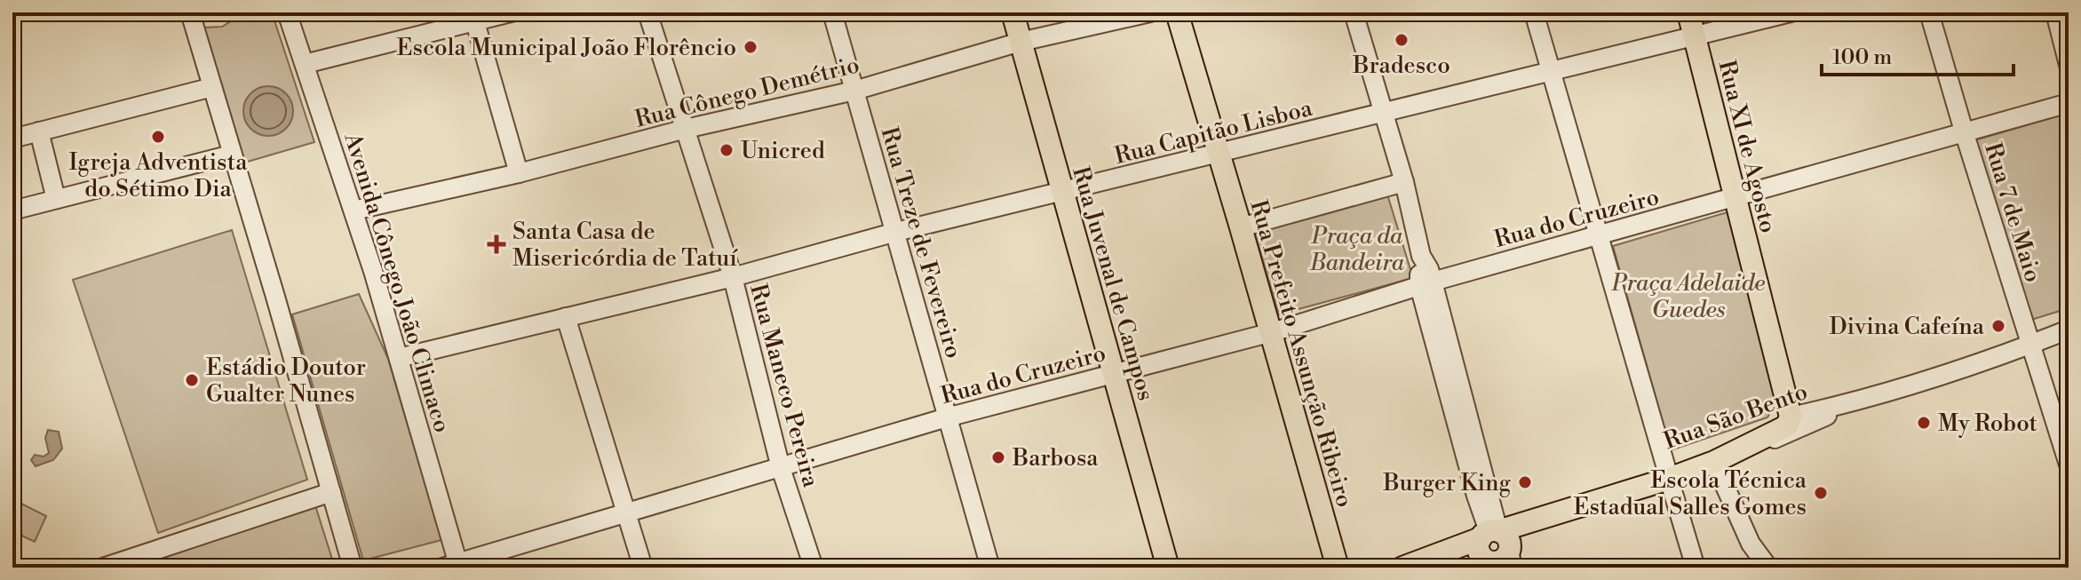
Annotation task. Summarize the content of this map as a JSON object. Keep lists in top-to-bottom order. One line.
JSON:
{"streets":{"main road":["Rua XI de Agosto","Rua Juvenal de Campos","Rua Prefeito Assunção Ribeiro","Rua São Bento"],"street":["Rua Cônego Demétrio","Rua Capitão Lisboa","Rua 7 de Maio","Rua do Cruzeiro","Rua Treze de Fevereiro","Avenida Cônego João Climaco","Rua Maneco Pereira"]},"crossings":[["Rua Cônego Demétrio","Rua Treze de Fevereiro"],["Rua Cônego Demétrio","Avenida Cônego João Climaco"],["Rua Cônego Demétrio","Rua Juvenal de Campos"],["Rua Cônego Demétrio","Rua Maneco Pereira"],["Rua Capitão Lisboa","Rua XI de Agosto"],["Rua Capitão Lisboa","Rua Treze de Fevereiro"],["Rua Capitão Lisboa","Avenida Cônego João Climaco"],["Rua Capitão Lisboa","Rua Juvenal de Campos"],["Rua Capitão Lisboa","Rua Prefeito Assunção Ribeiro"],["Rua Capitão Lisboa","Rua Maneco Pereira"],["Rua XI de Agosto","Rua do Cruzeiro"],["Rua XI de Agosto","Rua São Bento"],["Rua 7 de Maio","Rua do Cruzeiro"],["Rua 7 de Maio","Rua São Bento"],["Rua do Cruzeiro","Rua Treze de Fevereiro"],["Rua do Cruzeiro","Avenida Cônego João Climaco"],["Rua do Cruzeiro","Rua Juvenal de Campos"],["Rua do Cruzeiro","Rua Prefeito Assunção Ribeiro"],["Rua do Cruzeiro","Rua Maneco Pereira"]],"parks":["Praça da Bandeira","Praça Adelaide Guedes"],"places":{"other":["Bradesco","Escola Municipal João Florêncio","Igreja Adventista do Sétimo Dia","Unicred","Divina Cafeína","Estádio Doutor Gualter Nunes","My Robot","Barbosa","Burger King","Escola Técnica Estadual Salles Gomes"],"health":["Santa Casa de Misericórdia de Tatuí"]},"scale_bar":"100 m"}
